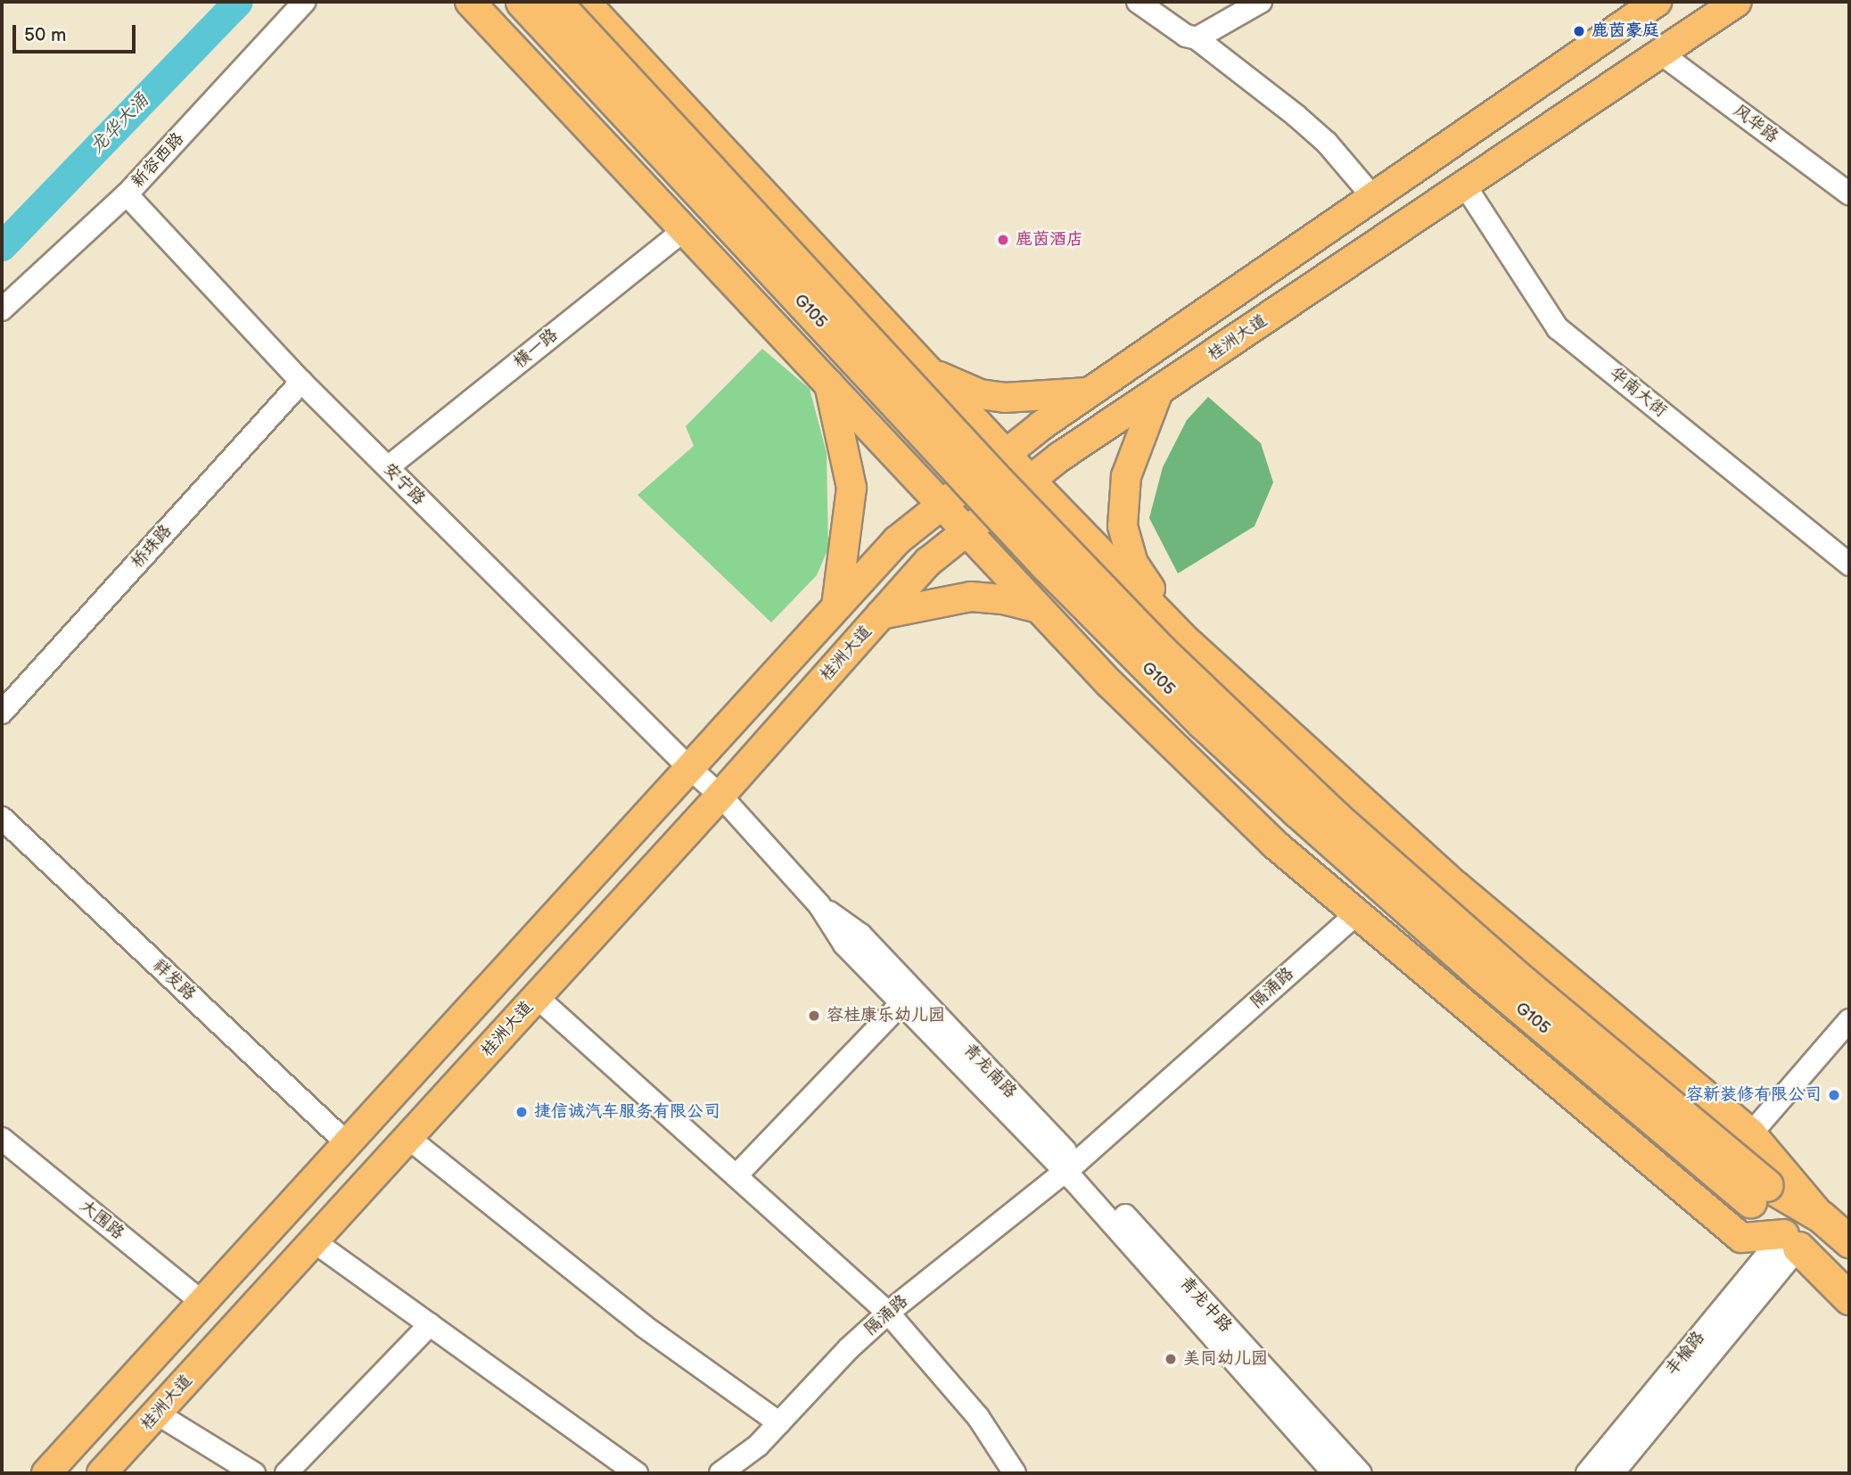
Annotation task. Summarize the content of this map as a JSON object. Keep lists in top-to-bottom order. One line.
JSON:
{"streets":{"highway":["G105"],"main road":["桂洲大道"],"street":["风华路","新容西路","横一路","华南大街","安宁路","桥珠路","祥发路","隔涌路","青龙南路","大围路","青龙中路","丰榆路"]},"crossings":[["风华路","桂洲大道"],["新容西路","安宁路"],["G105","丰榆路"],["桂洲大道","华南大街"],["桂洲大道","青龙南路"],["横一路","安宁路"],["安宁路","桥珠路"],["安宁路","青龙南路"],["隔涌路","青龙南路"],["隔涌路","青龙中路"],["青龙南路","青龙中路"]],"water":["龙华大涌"],"places":["鹿茵豪庭","鹿茵酒店","容桂康乐幼儿园","容新装修有限公司","捷信诚汽车服务有限公司","美同幼儿园"],"scale_bar":"50 m"}
